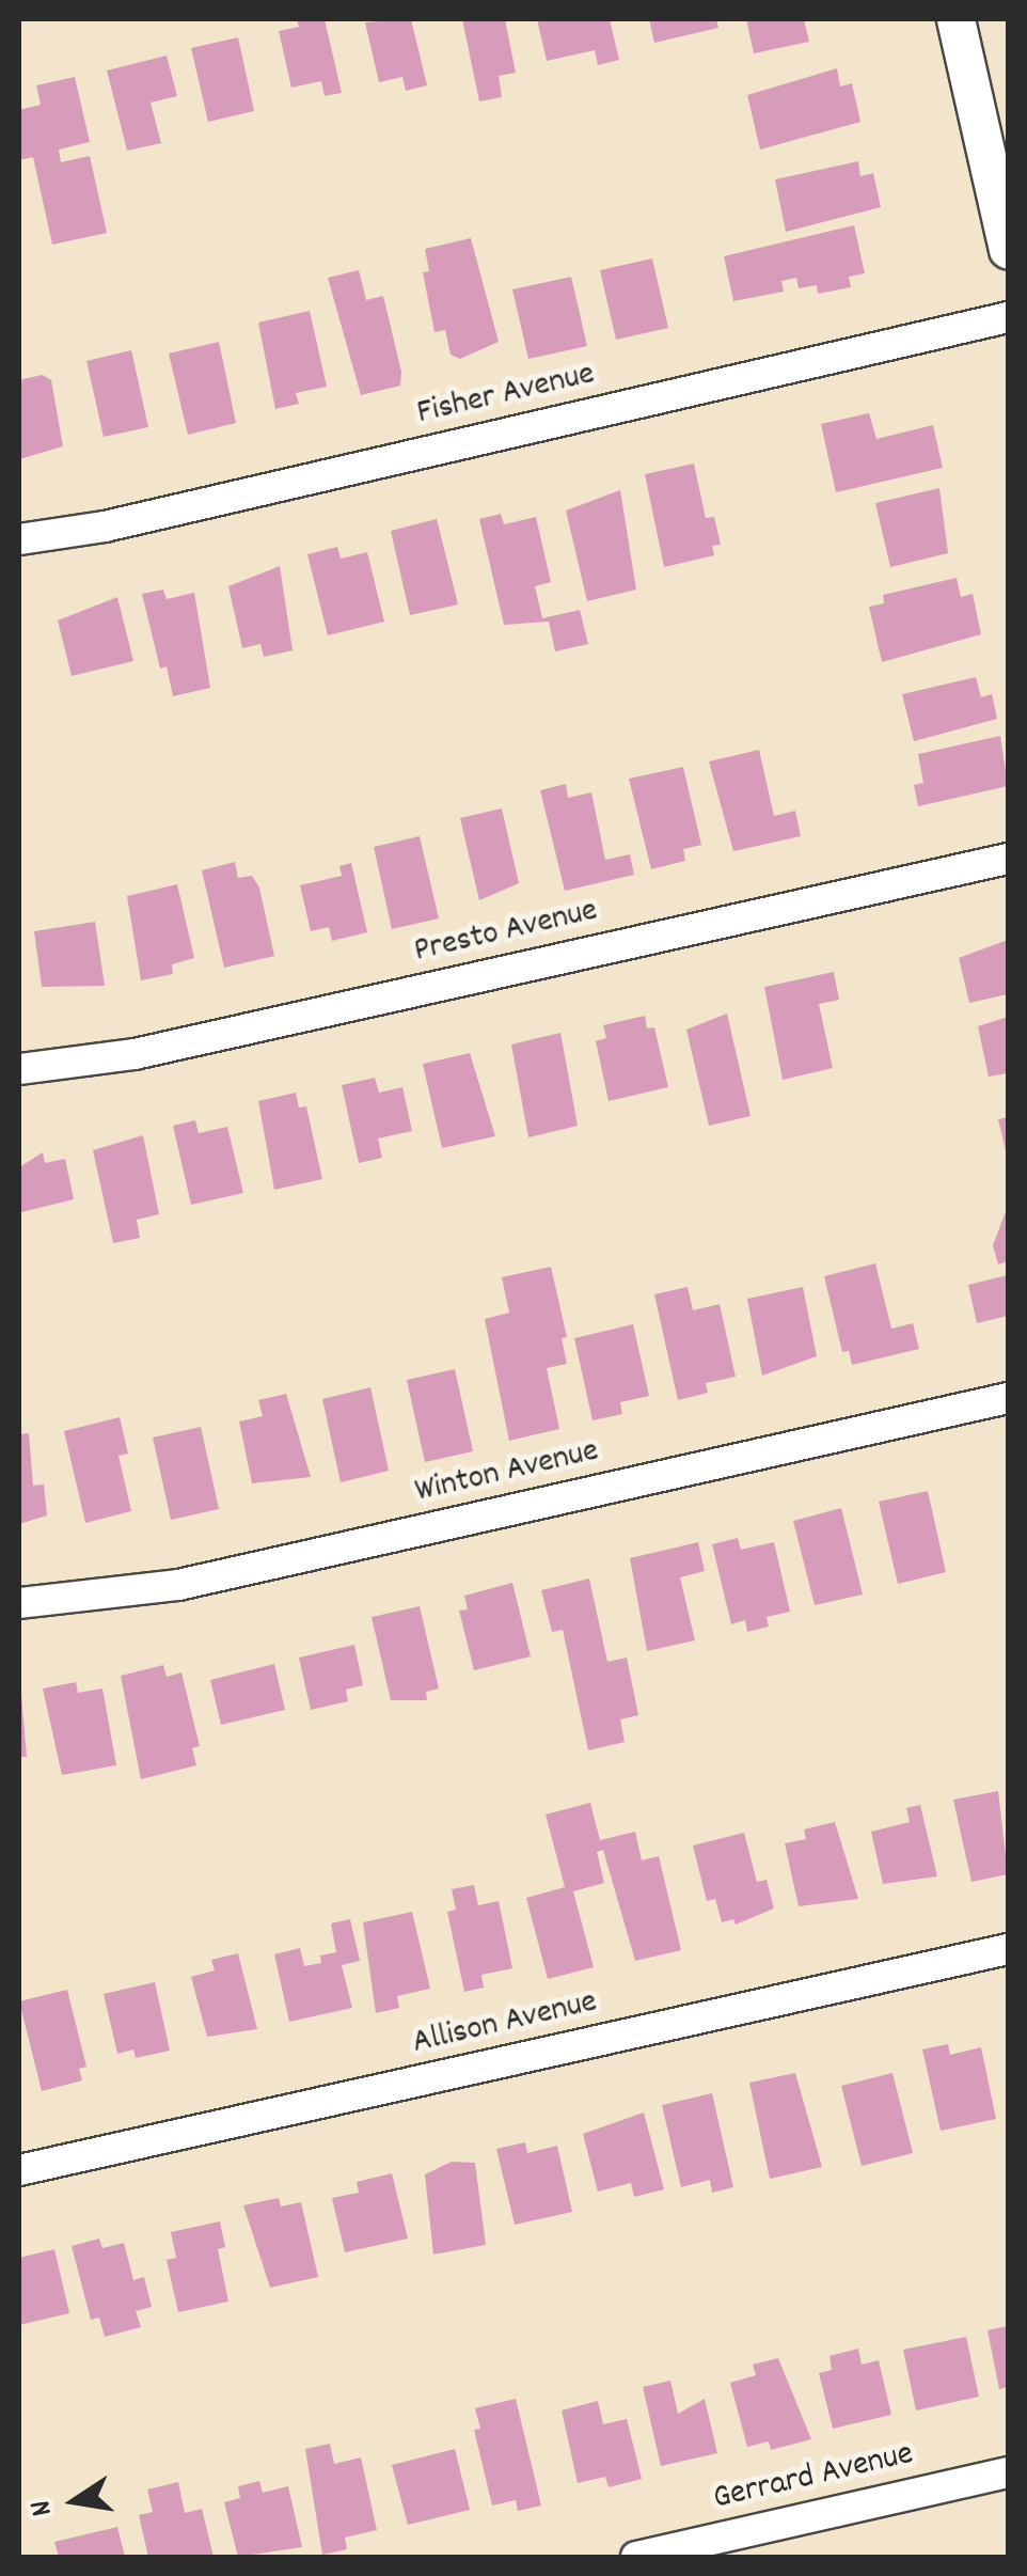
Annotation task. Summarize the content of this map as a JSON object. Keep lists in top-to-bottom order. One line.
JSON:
{"streets":{"street":["Fisher Avenue","Presto Avenue","Winton Avenue","Allison Avenue","Gerrard Avenue"]},"north":"left"}
